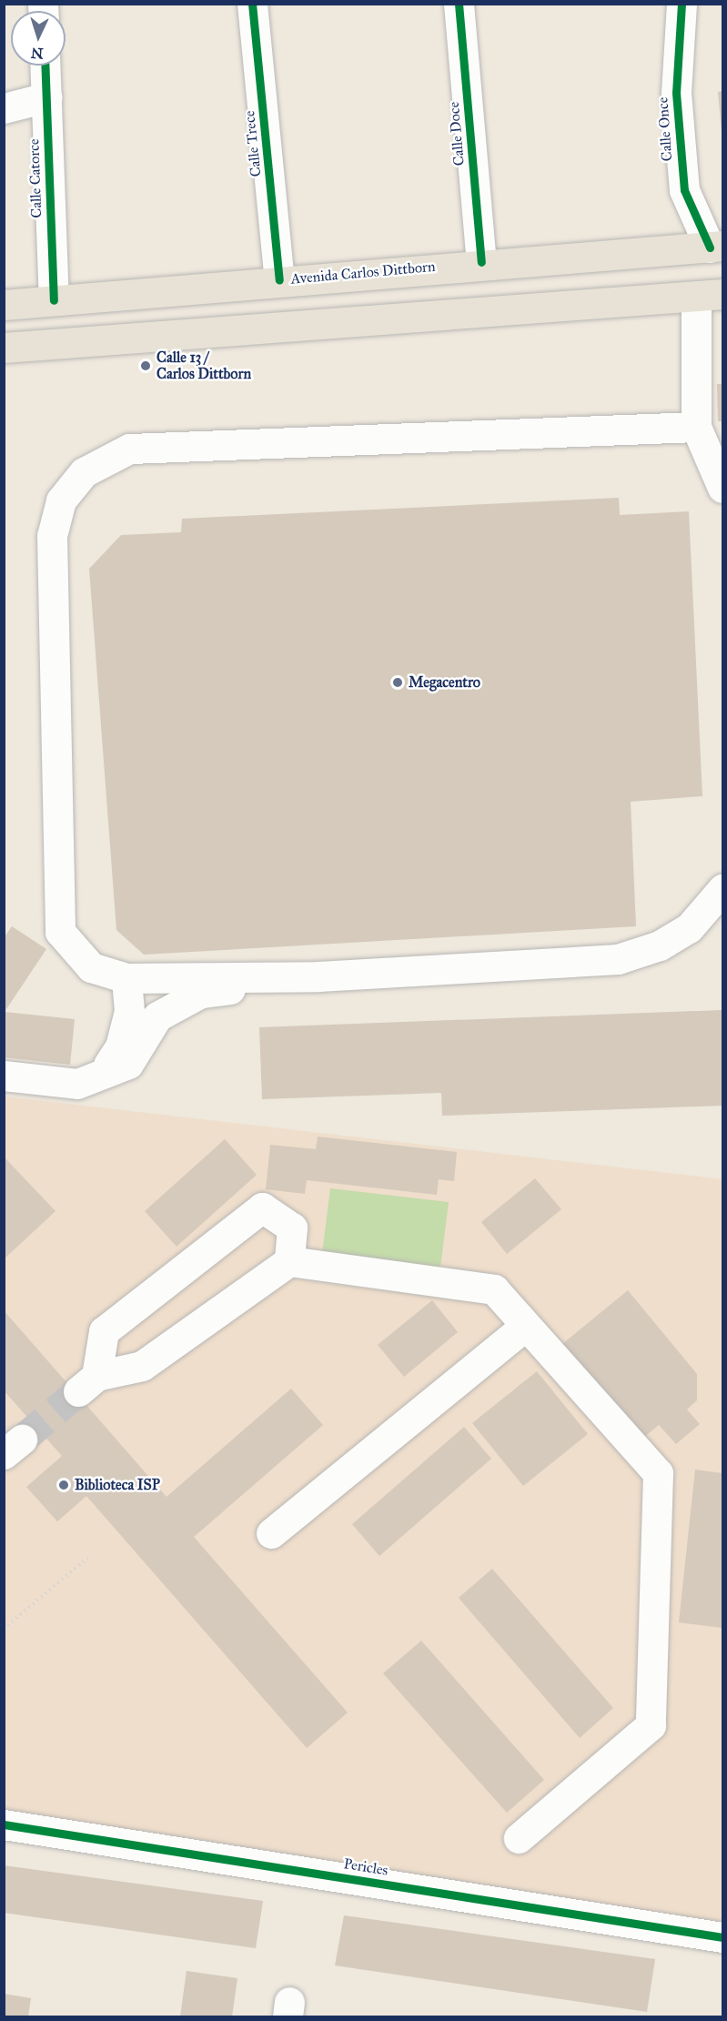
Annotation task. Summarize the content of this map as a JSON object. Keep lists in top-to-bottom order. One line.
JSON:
{"streets":{"main road":["Avenida Carlos Dittborn"],"street":["Calle Once","Calle Doce","Calle Trece","Calle Catorce","Pericles"]},"crossings":[["Calle Once","Avenida Carlos Dittborn"],["Calle Doce","Avenida Carlos Dittborn"],["Calle Trece","Avenida Carlos Dittborn"],["Calle Catorce","Avenida Carlos Dittborn"]],"places":["Calle 13 / Carlos Dittborn","Megacentro","Biblioteca ISP"],"north":"bottom"}
